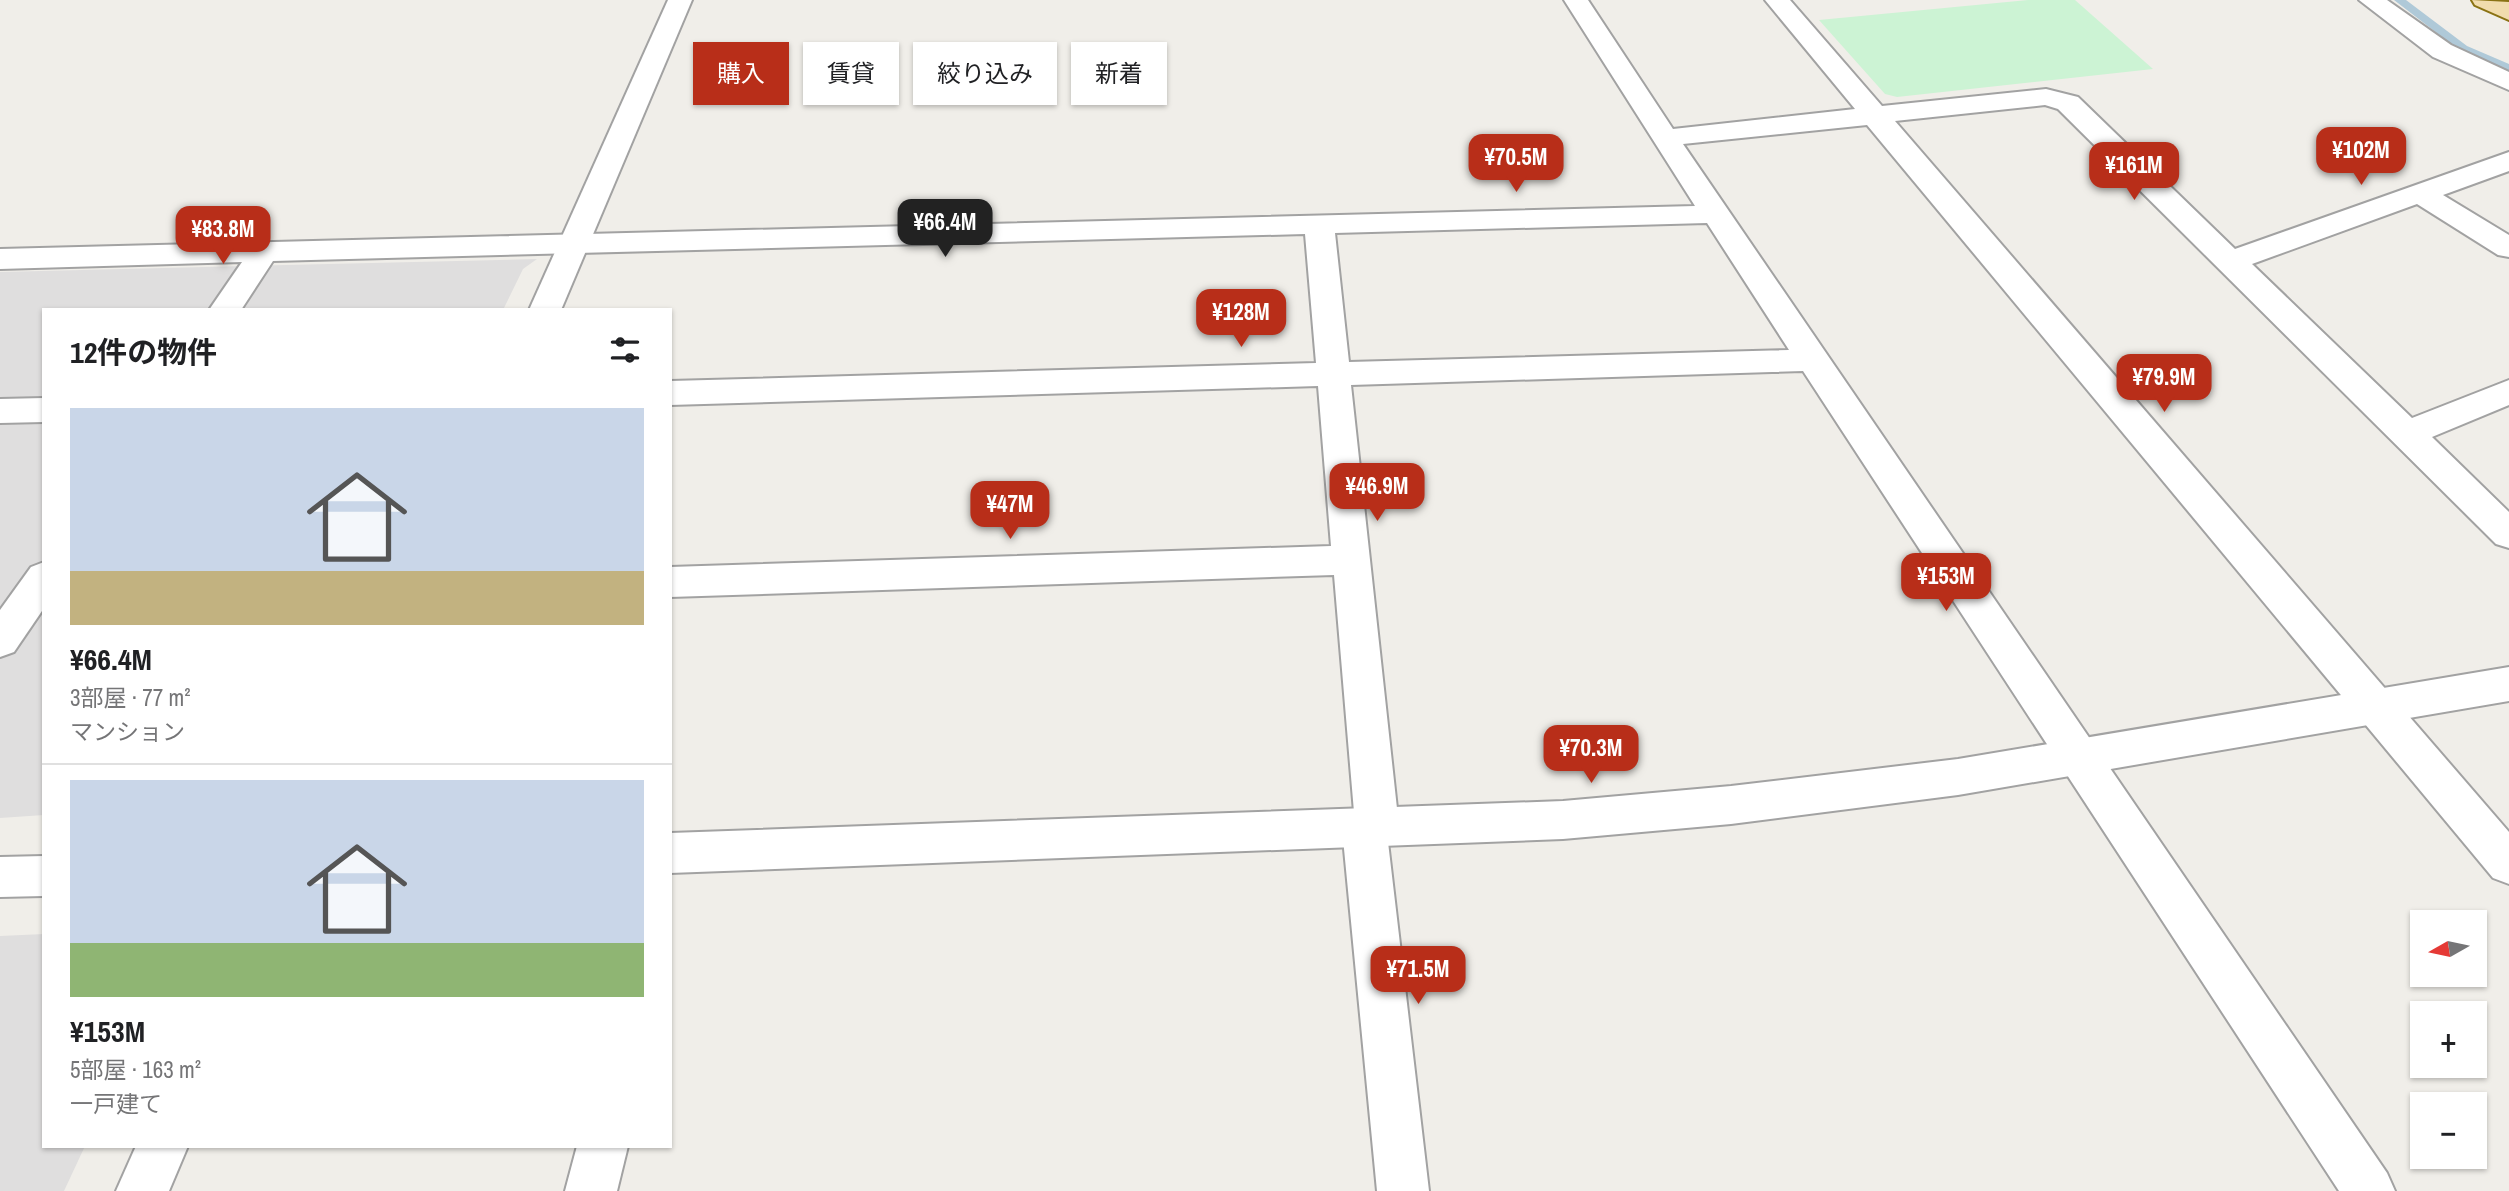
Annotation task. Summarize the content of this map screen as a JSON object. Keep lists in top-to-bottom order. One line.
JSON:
{"north":"left","page":{"chip":["購入","賃貸","絞り込み","新着"],"price":["¥102M","¥70.5M","¥161M","¥66.4M","¥83.8M","¥128M","¥79.9M","¥46.9M","¥47M","¥153M","¥70.3M","¥71.5M"],"heading":"12件の物件","list":[{"name":"¥66.4M","note":"3部屋 · 77 m² · マンション"},{"name":"¥153M","note":"5部屋 · 163 m² · 一戸建て"}],"map_buttons":["+","−"]}}
